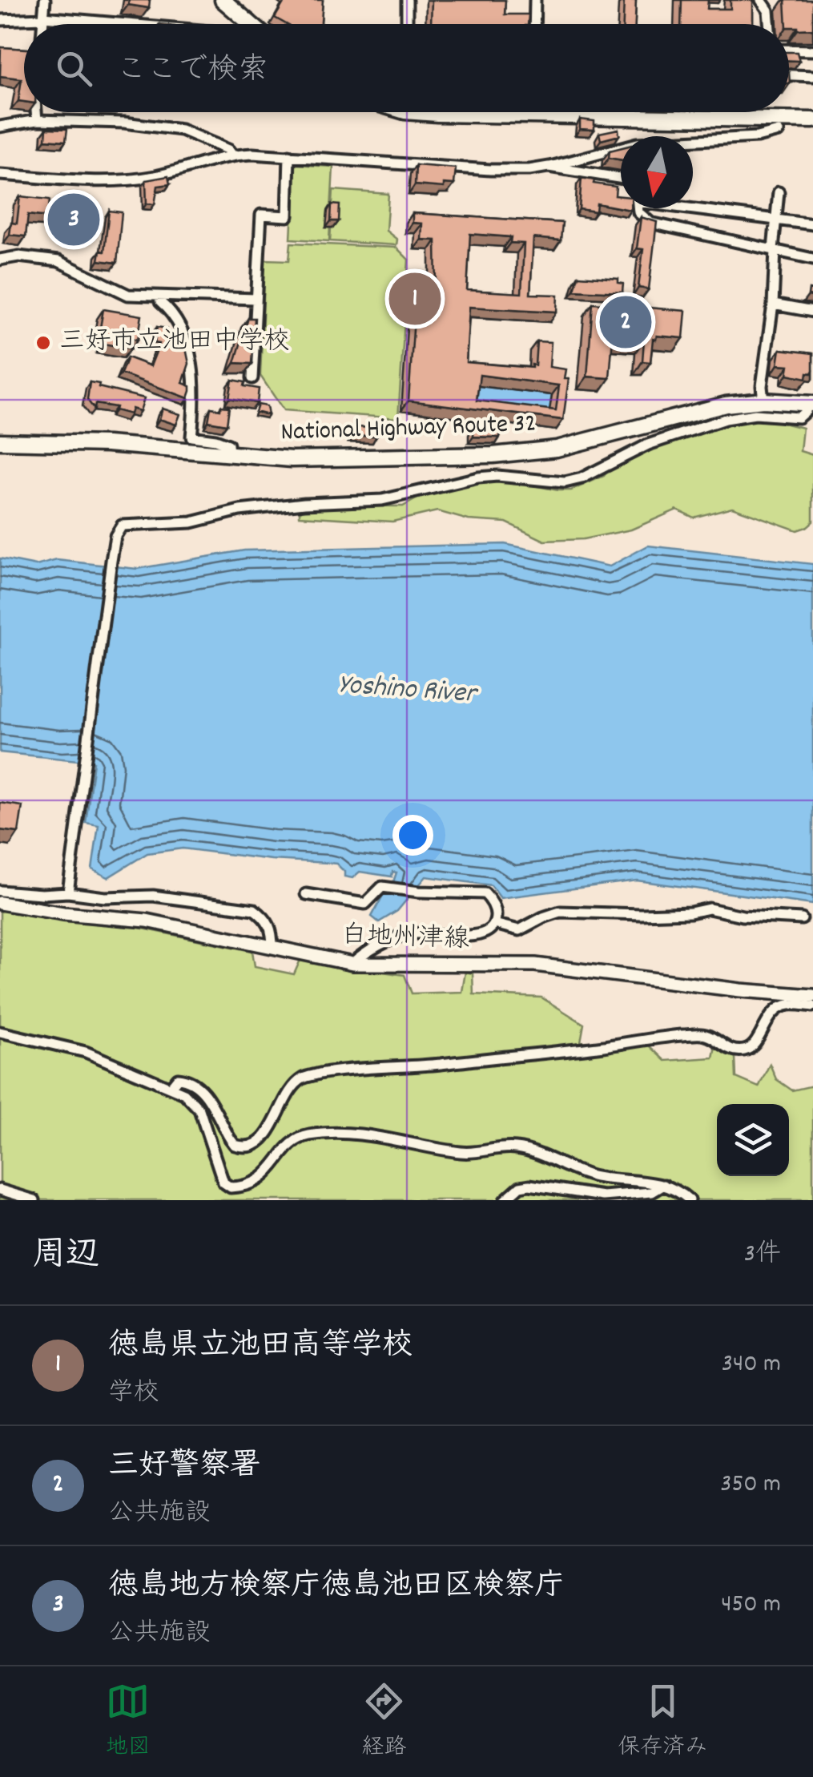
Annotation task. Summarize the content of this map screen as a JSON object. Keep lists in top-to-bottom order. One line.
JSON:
{"streets":{"main road":["National Highway Route 32","白地州津線"]},"water":["Yoshino River"],"places":["三好市立池田中学校"],"north":"bottom","page":{"search":"ここで検索","pins":["3","1","2"],"heading":["周辺","3件"],"list":[{"mark":"1","name":"徳島県立池田高等学校","note":"学校","value":"340 m"},{"mark":"2","name":"三好警察署","note":"公共施設","value":"350 m"},{"mark":"3","name":"徳島地方検察庁徳島池田区検察庁","note":"公共施設","value":"450 m"}],"nav":["地図","経路","保存済み"]}}
